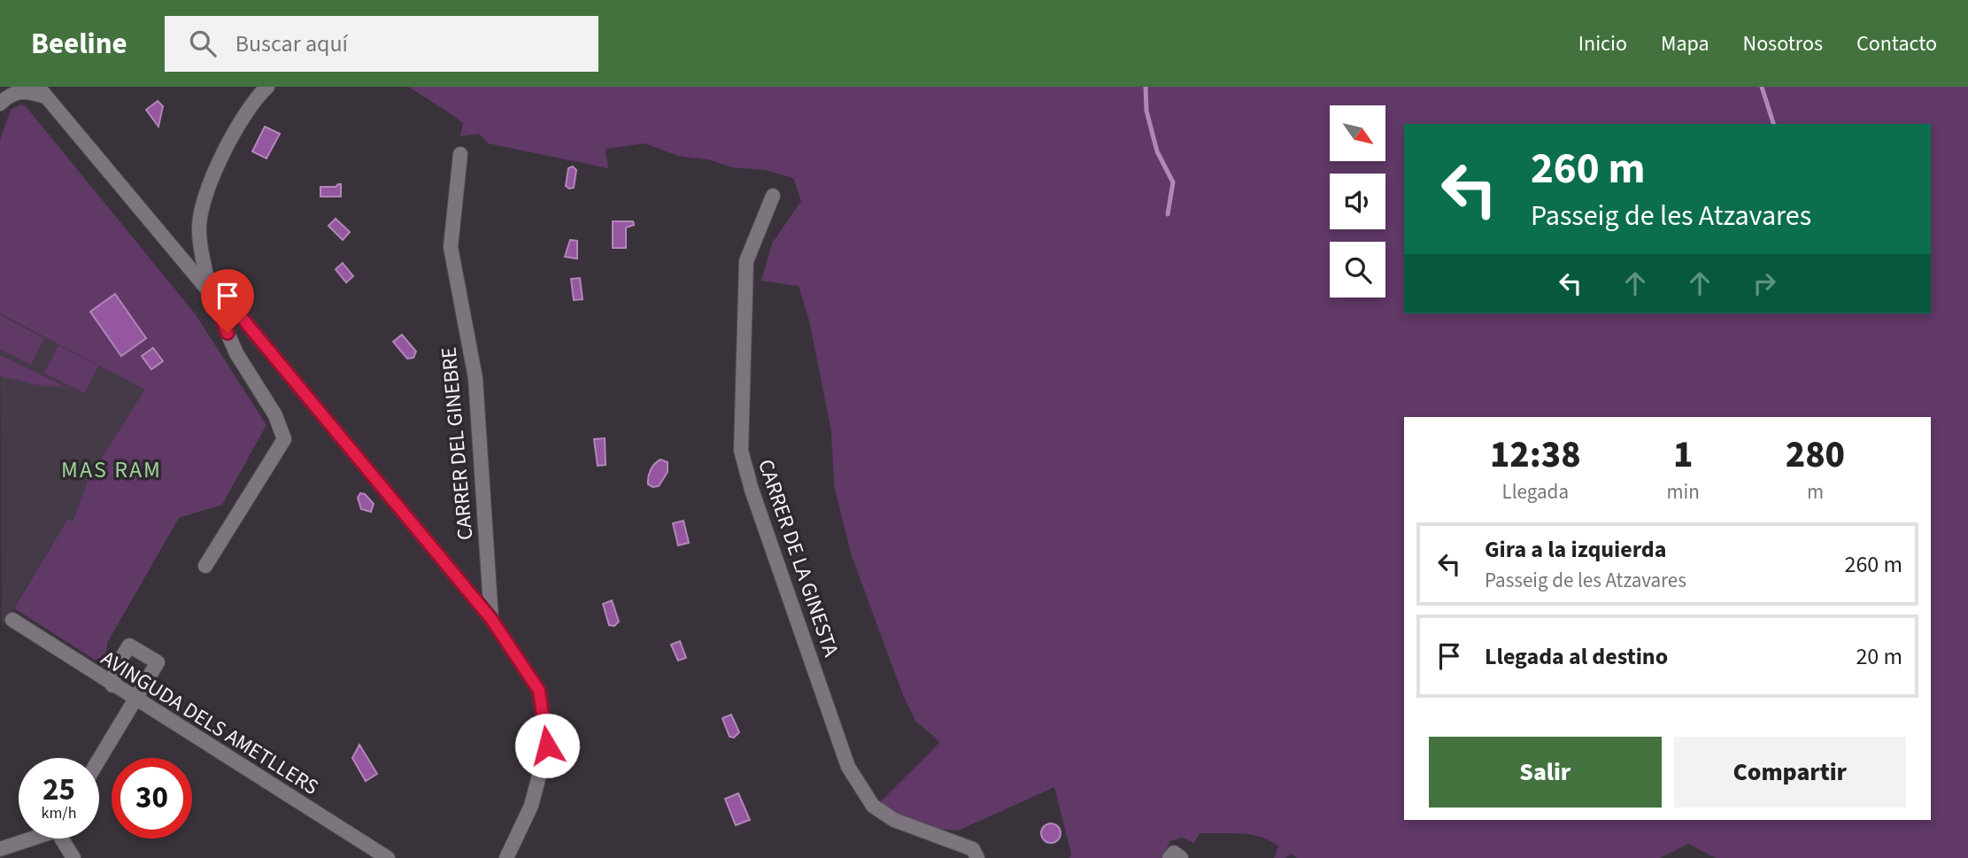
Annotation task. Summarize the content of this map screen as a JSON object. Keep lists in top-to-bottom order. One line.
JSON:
{"streets":{"street":["CARRER DEL GINEBRE","CARRER DE LA GINESTA","AVINGUDA DELS AMETLLERS"]},"districts":["MAS RAM"],"north":"bottom right","page":{"header":"Beeline","search":"Buscar aquí","nav":["Inicio","Mapa","Nosotros","Contacto"],"turn":["260 m","Passeig de les Atzavares"],"eta":["12:38","Llegada","1","min","280","m"],"list":[{"name":"Gira a la izquierda","note":"Passeig de les Atzavares","value":"260 m"},{"name":"Llegada al destino","value":"20 m"}],"buttons":["Salir","Compartir"],"speed":"25 km/h","limit":"30"}}
